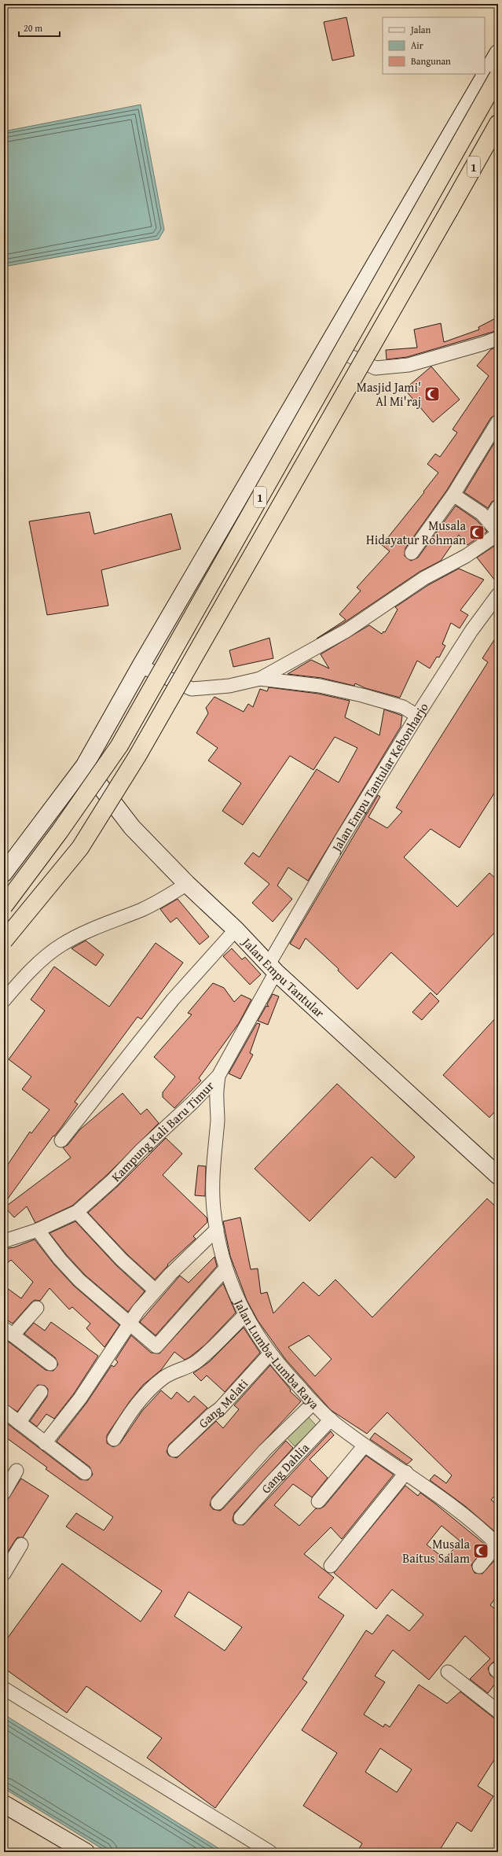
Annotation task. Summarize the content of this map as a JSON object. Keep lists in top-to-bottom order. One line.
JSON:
{"streets":{"highway":["1"],"street":["Jalan Empu Tantular Kebonharjo","Jalan Empu Tantular","Kampung Kali Baru Timur","Jalan Lumba-Lumba Raya","Gang Melati","Gang Dahlia"]},"crossings":[["Jalan Empu Tantular Kebonharjo","Jalan Empu Tantular"],["Jalan Empu Tantular Kebonharjo","Kampung Kali Baru Timur"],["Jalan Empu Tantular","Kampung Kali Baru Timur"],["Kampung Kali Baru Timur","Jalan Lumba-Lumba Raya"],["Jalan Lumba-Lumba Raya","Gang Melati"],["Jalan Lumba-Lumba Raya","Gang Dahlia"]],"places":{"mosque":["Masjid Jami' Al Mi'raj","Musala Hidayatur Rohman","Musala Baitus Salam"]},"legend":["Jalan","Air","Bangunan"],"scale_bar":"20 m"}
